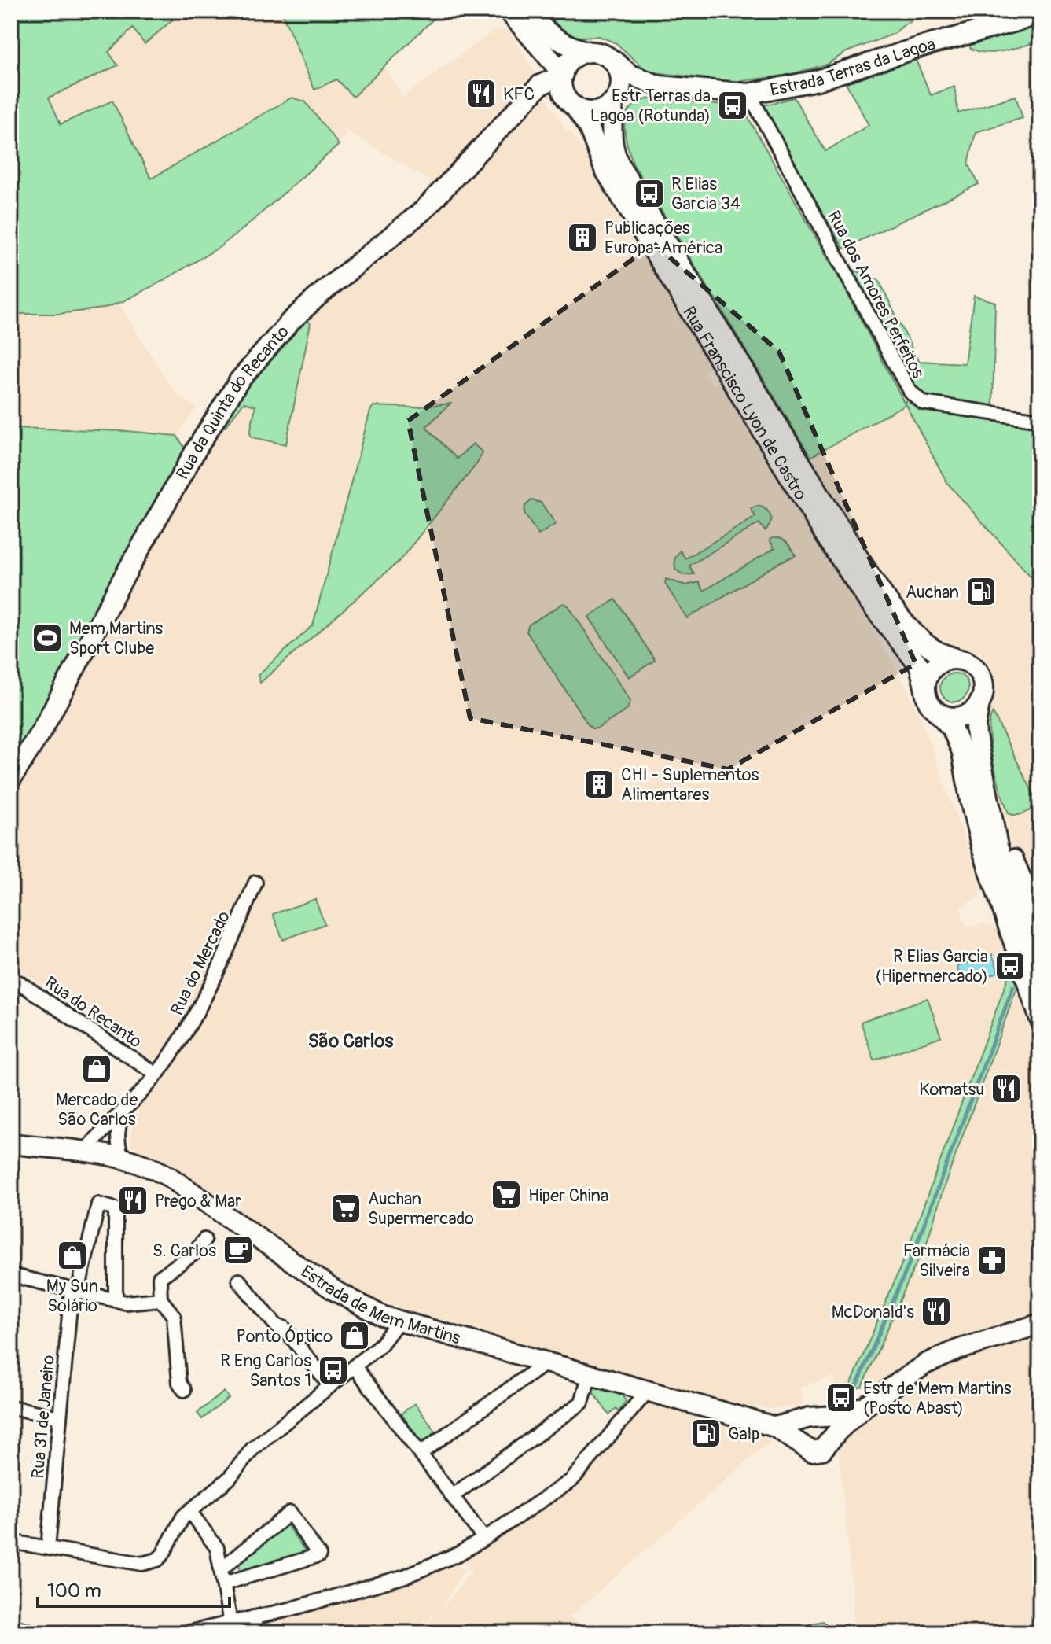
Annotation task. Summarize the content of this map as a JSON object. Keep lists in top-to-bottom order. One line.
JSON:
{"streets":{"street":["Estrada Terras da Lagoa","Rua dos Amores Perfeitos","Rua Franscisco Lyon de Castro","Rua da Quinta do Recanto","Rua do Mercado","Rua do Recanto","Estrada de Mem Martins","Rua 31 de Janeiro"]},"crossings":[["Estrada Terras da Lagoa","Rua dos Amores Perfeitos"],["Estrada Terras da Lagoa","Rua Franscisco Lyon de Castro"],["Rua do Mercado","Rua do Recanto"],["Rua do Mercado","Estrada de Mem Martins"]],"districts":["São Carlos"],"places":{"restaurant":["KFC","Komatsu","Prego & Mar","McDonald's"],"bus stop":["Estr Terras da Lagoa (Rotunda)","R Elias Garcia 34","R Elias Garcia (Hipermercado)","R Eng Carlos Santos 1","Estr de Mem Martins (Posto Abast)"],"building":["Publicações Europa-América","CHI - Suplementos Alimentares"],"fuel station":["Auchan","Galp"],"sports":["Mem Martins Sport Clube"],"shop":["Mercado de São Carlos","My Sun Solário","Ponto Óptico"],"supermarket":["Hiper China","Auchan Supermercado"],"cafe":["S. Carlos"],"pharmacy":["Farmácia Silveira"]},"scale_bar":"100 m"}
